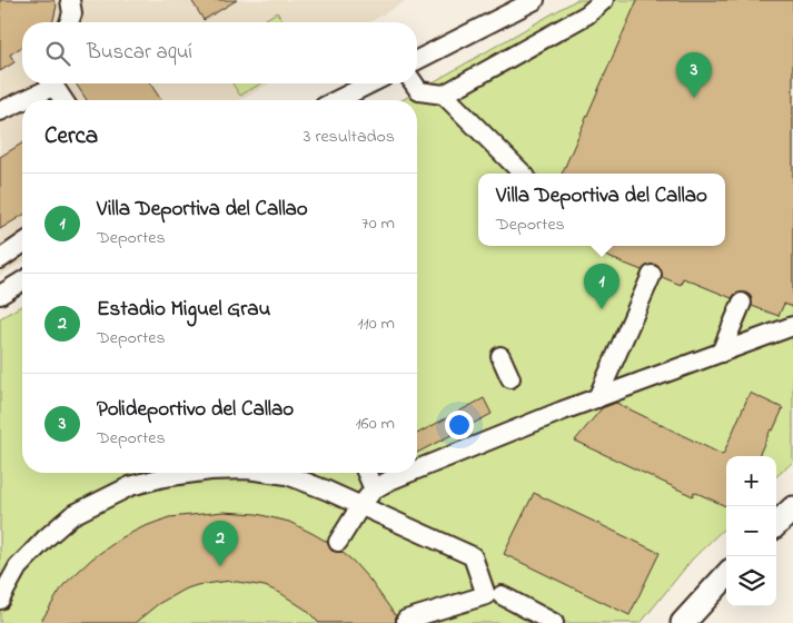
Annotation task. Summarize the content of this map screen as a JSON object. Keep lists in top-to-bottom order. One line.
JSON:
{"page":{"search":"Buscar aquí","pins":["3","1","2"],"heading":["Cerca","3 resultados"],"list":[{"mark":"1","name":"Villa Deportiva del Callao","note":"Deportes","value":"70 m"},{"mark":"2","name":"Estadio Miguel Grau","note":"Deportes","value":"110 m"},{"mark":"3","name":"Polideportivo del Callao","note":"Deportes","value":"160 m"}],"popup":["Villa Deportiva del Callao","Deportes"],"map_buttons":["+","−"]}}
